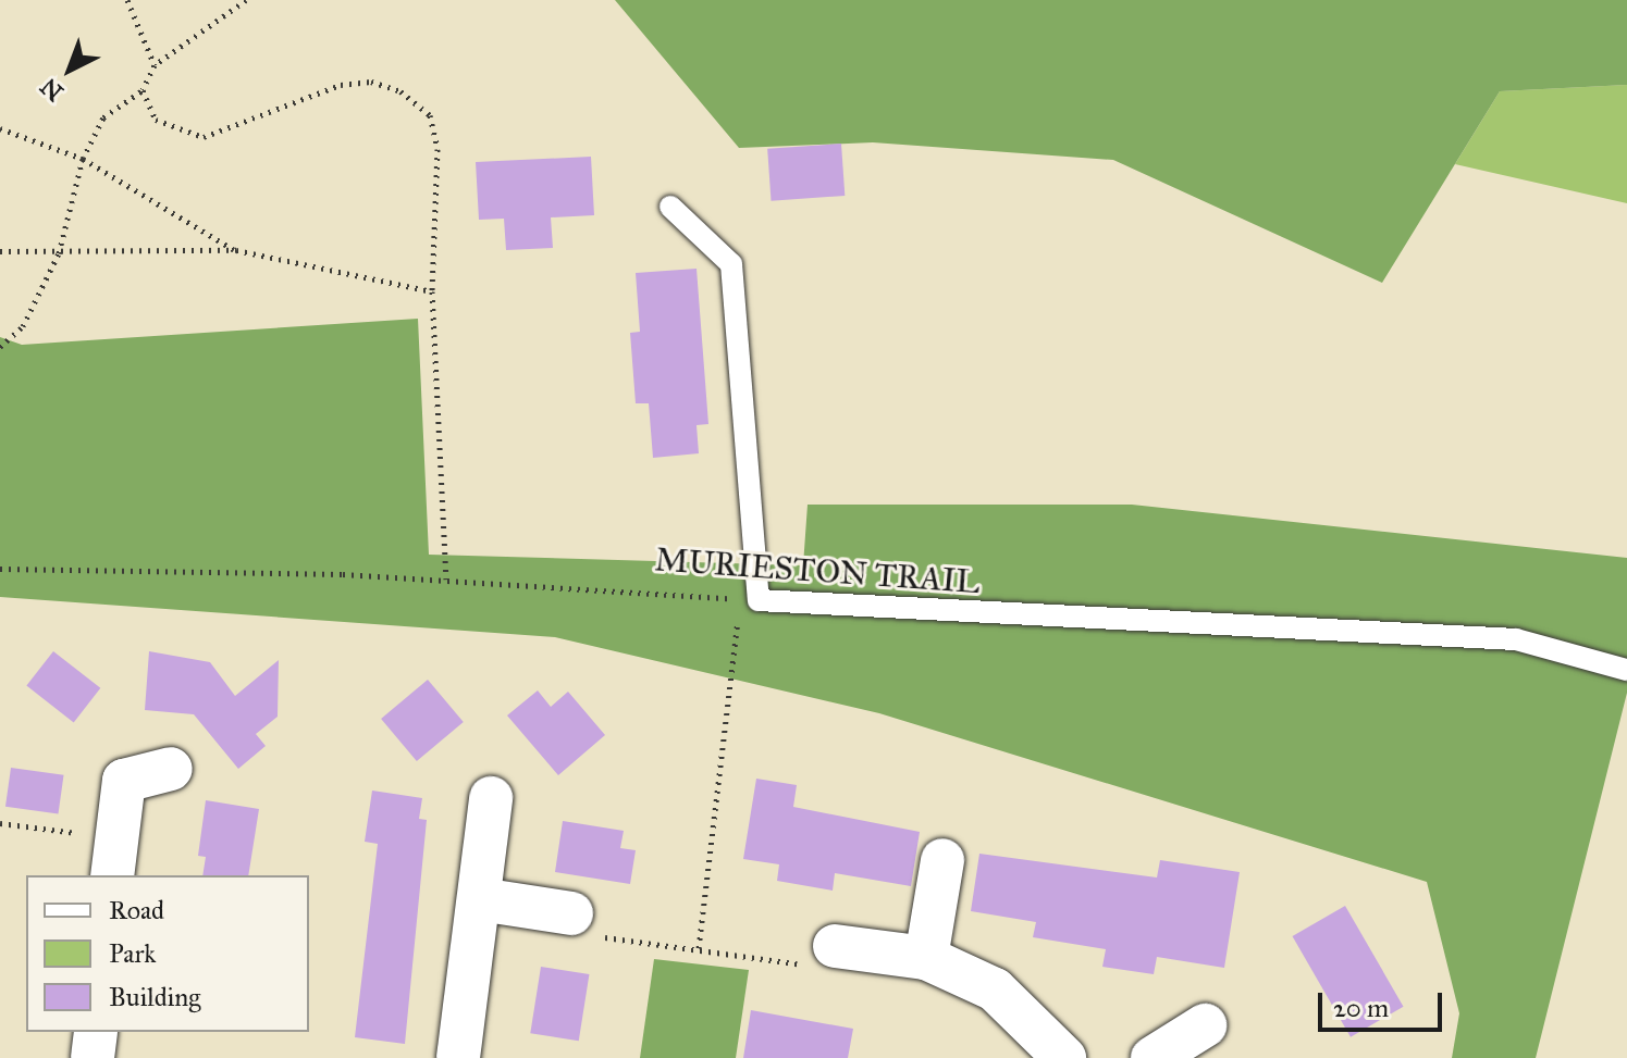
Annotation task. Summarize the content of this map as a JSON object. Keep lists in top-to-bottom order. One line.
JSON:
{"streets":{"lane":["MURIESTON TRAIL"]},"legend":["Road","Park","Building"],"scale_bar":"20 m","north":"bottom left"}
